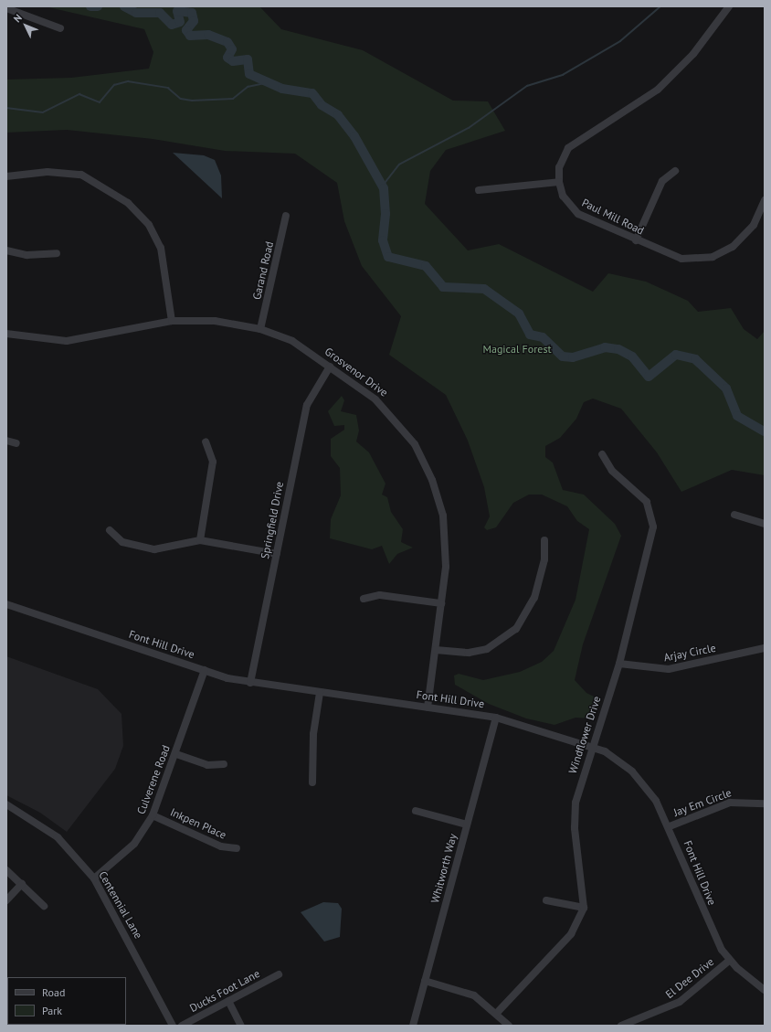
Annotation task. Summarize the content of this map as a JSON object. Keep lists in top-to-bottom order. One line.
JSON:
{"streets":{"street":["Paul Mill Road","Garand Road","Grosvenor Drive","Springfield Drive","Font Hill Drive","Arjay Circle","Windflower Drive","Culverene Road","Jay Em Circle","Inkpen Place","Whitworth Way","Centennial Lane","El Dee Drive","Ducks Foot Lane"]},"crossings":[["Garand Road","Grosvenor Drive"],["Grosvenor Drive","Springfield Drive"],["Grosvenor Drive","Font Hill Drive"],["Springfield Drive","Font Hill Drive"],["Font Hill Drive","Windflower Drive"],["Font Hill Drive","Culverene Road"],["Font Hill Drive","Jay Em Circle"],["Font Hill Drive","Whitworth Way"],["Font Hill Drive","El Dee Drive"],["Arjay Circle","Windflower Drive"],["Culverene Road","Inkpen Place"],["Culverene Road","Centennial Lane"]],"parks":["Magical Forest"],"legend":["Road","Park"],"north":"top left"}
